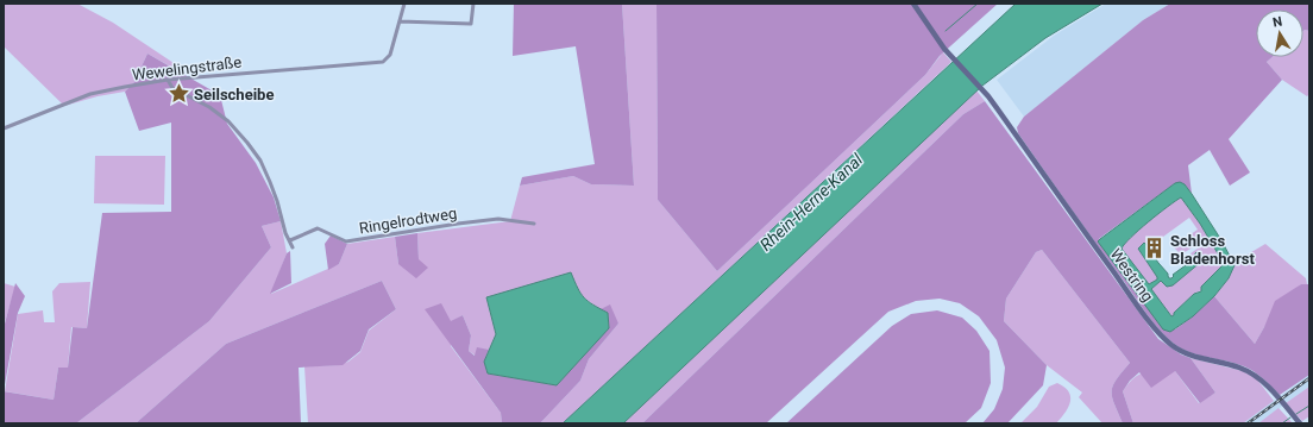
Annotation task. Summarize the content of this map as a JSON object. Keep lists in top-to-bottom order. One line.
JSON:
{"streets":{"main road":["Westring"],"street":["Wewelingstraße","Ringelrodtweg"]},"water":["Rhein-Herne-Kanal"],"places":{"place":["Seilscheibe"],"building":["Schloss Bladenhorst"]},"north":"top"}
